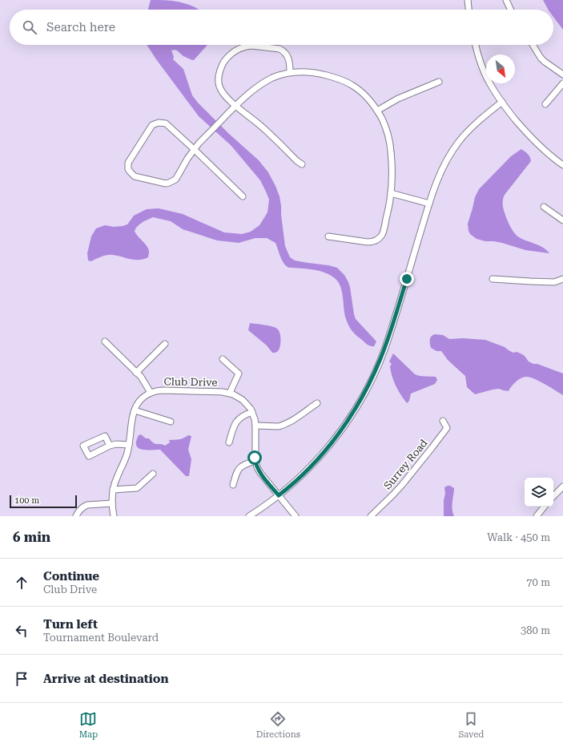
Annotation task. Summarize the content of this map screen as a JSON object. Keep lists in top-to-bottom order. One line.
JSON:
{"streets":{"street":["Club Drive","Surrey Road"]},"scale_bar":"100 m","north":"bottom right","page":{"search":"Search here","scale":"100 m","heading":["6 min","Walk · 450 m"],"list":[["Continue","Club Drive","70 m"],["Turn left","Tournament Boulevard","380 m"],"Arrive at destination"],"nav":["Map","Directions","Saved"]}}
